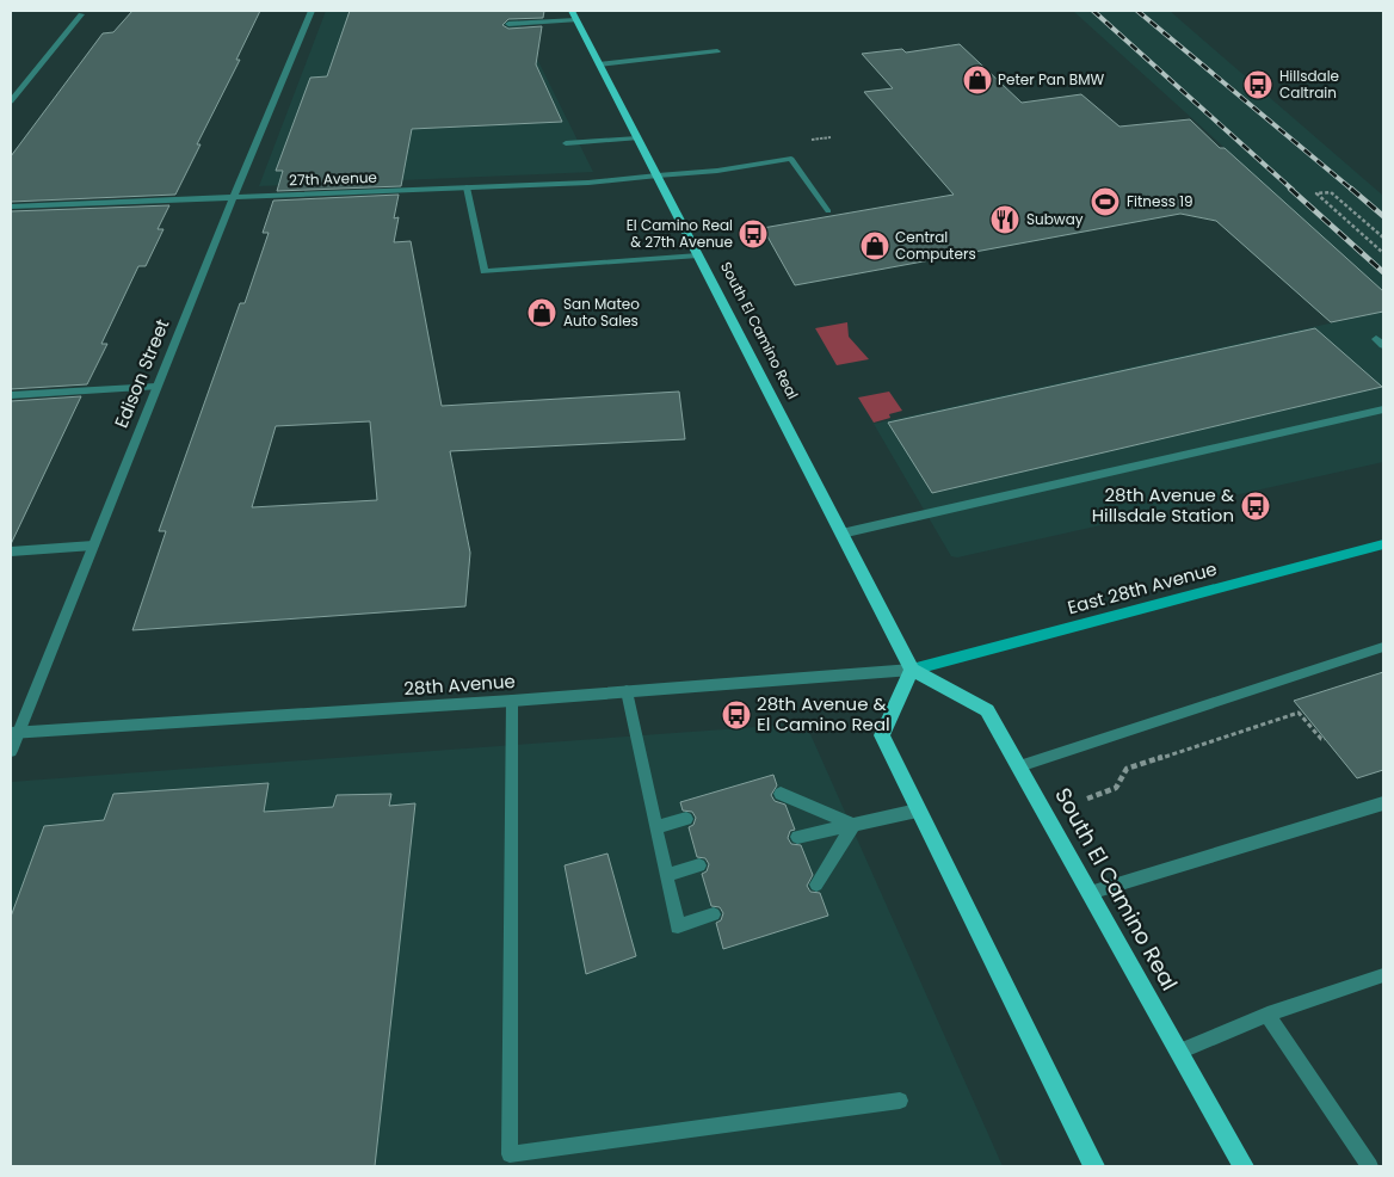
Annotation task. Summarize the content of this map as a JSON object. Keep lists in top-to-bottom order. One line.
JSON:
{"streets":{"main road":["South El Camino Real","East 28th Avenue"],"street":["27th Avenue","Edison Street","28th Avenue"]},"crossings":[["27th Avenue","South El Camino Real"],["27th Avenue","Edison Street"],["South El Camino Real","East 28th Avenue"],["South El Camino Real","28th Avenue"],["Edison Street","28th Avenue"],["East 28th Avenue","28th Avenue"]],"places":{"shop":["Peter Pan BMW","Central Computers","San Mateo Auto Sales"],"bus stop":["Hillsdale Caltrain","El Camino Real & 27th Avenue","28th Avenue & Hillsdale Station","28th Avenue & El Camino Real"],"sports":["Fitness 19"],"restaurant":["Subway"]}}
